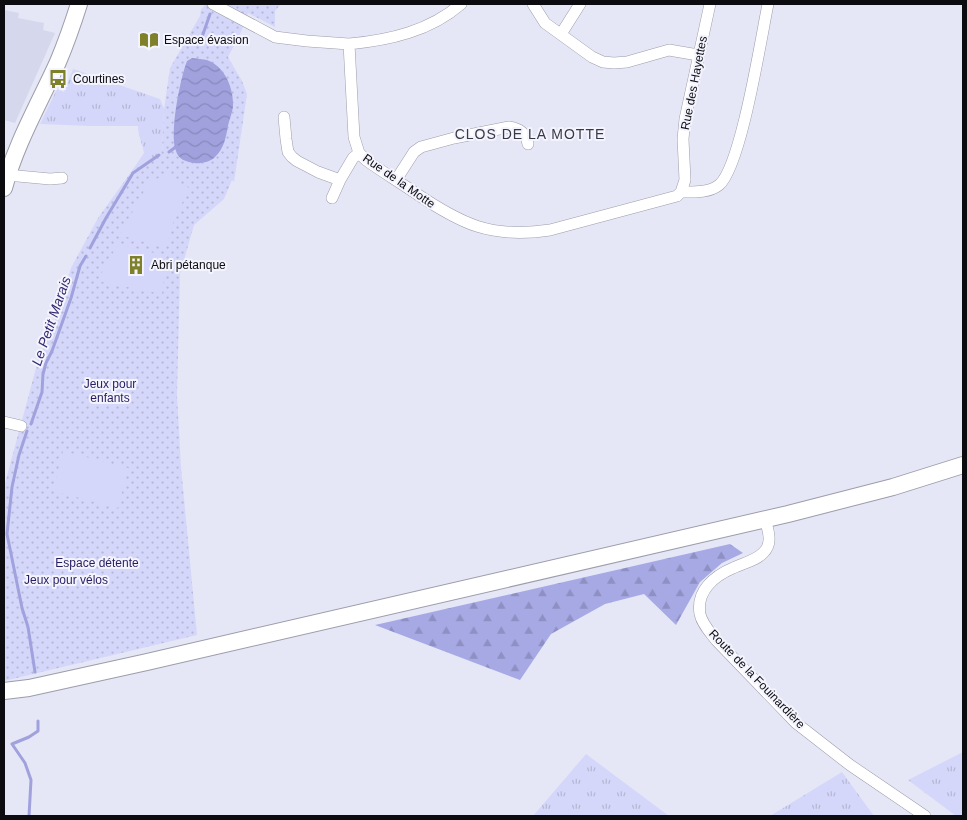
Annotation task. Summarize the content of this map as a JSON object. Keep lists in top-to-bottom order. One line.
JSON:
{"streets":{"street":["Rue des Hayettes","Rue de la Motte","Route de la Fouinardière"]},"crossings":[["Rue des Hayettes","Rue de la Motte"]],"districts":["CLOS DE LA MOTTE"],"water":["Le Petit Marais"],"parks":["Jeux pour enfants","Espace détente","Jeux pour vélos"],"places":{"library":["Espace évasion"],"bus stop":["Courtines"],"building":["Abri pétanque"]}}
